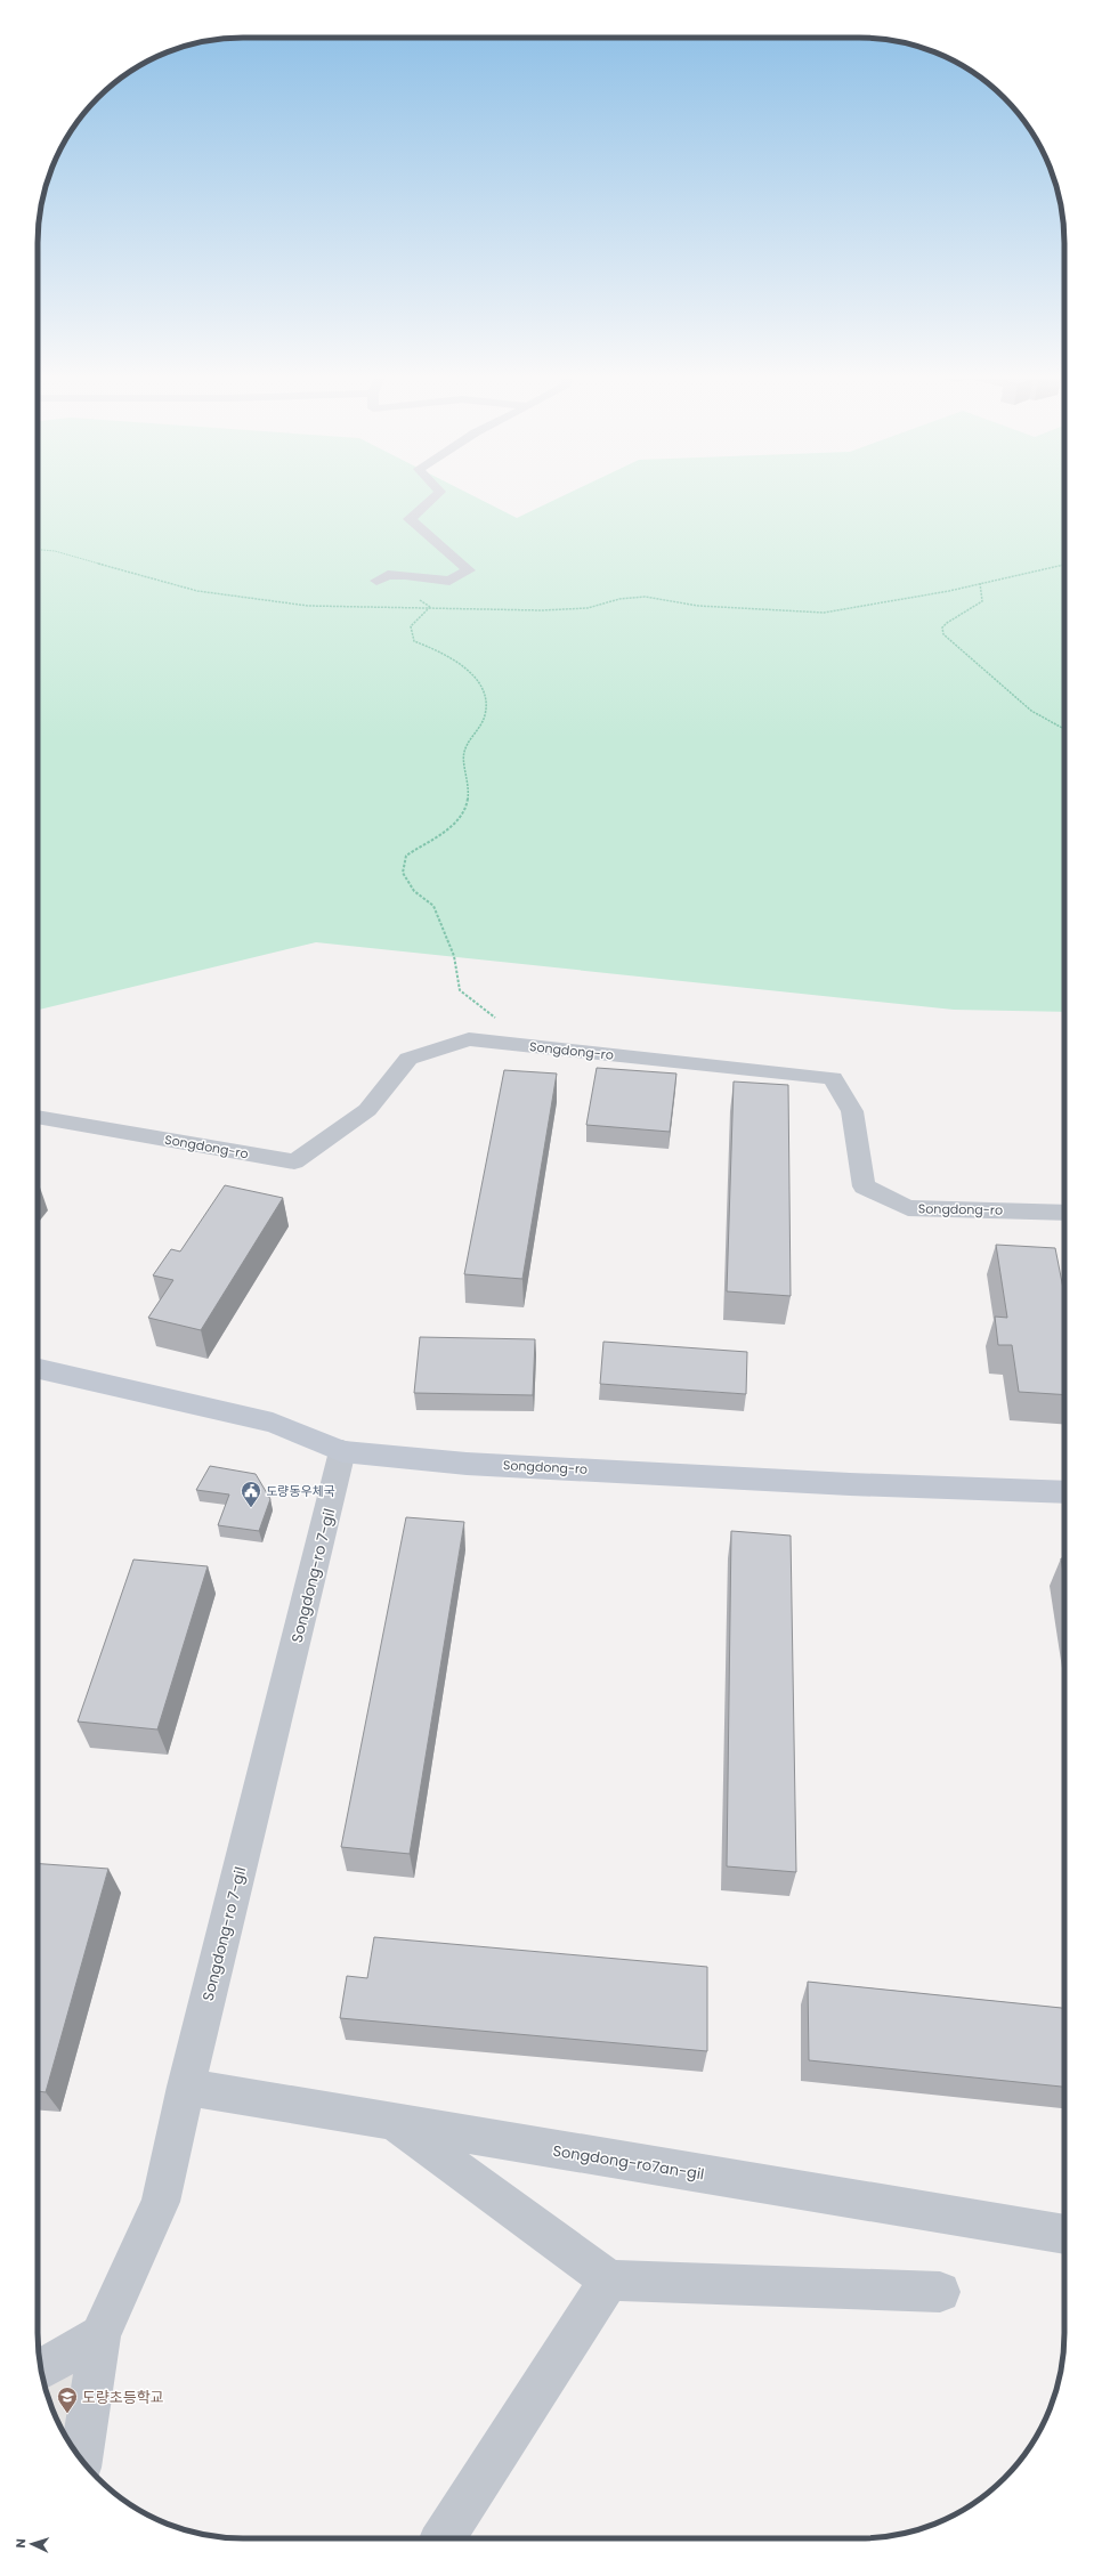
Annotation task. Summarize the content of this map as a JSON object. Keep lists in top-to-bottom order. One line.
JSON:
{"streets":{"street":["Songdong-ro","Songdong-ro 7-gil","Songdong-ro7an-gil"]},"crossings":[["Songdong-ro","Songdong-ro 7-gil"],["Songdong-ro 7-gil","Songdong-ro7an-gil"]],"places":{"public building":["도량동우체국"],"school or university":["도량초등학교"]},"north":"left"}
